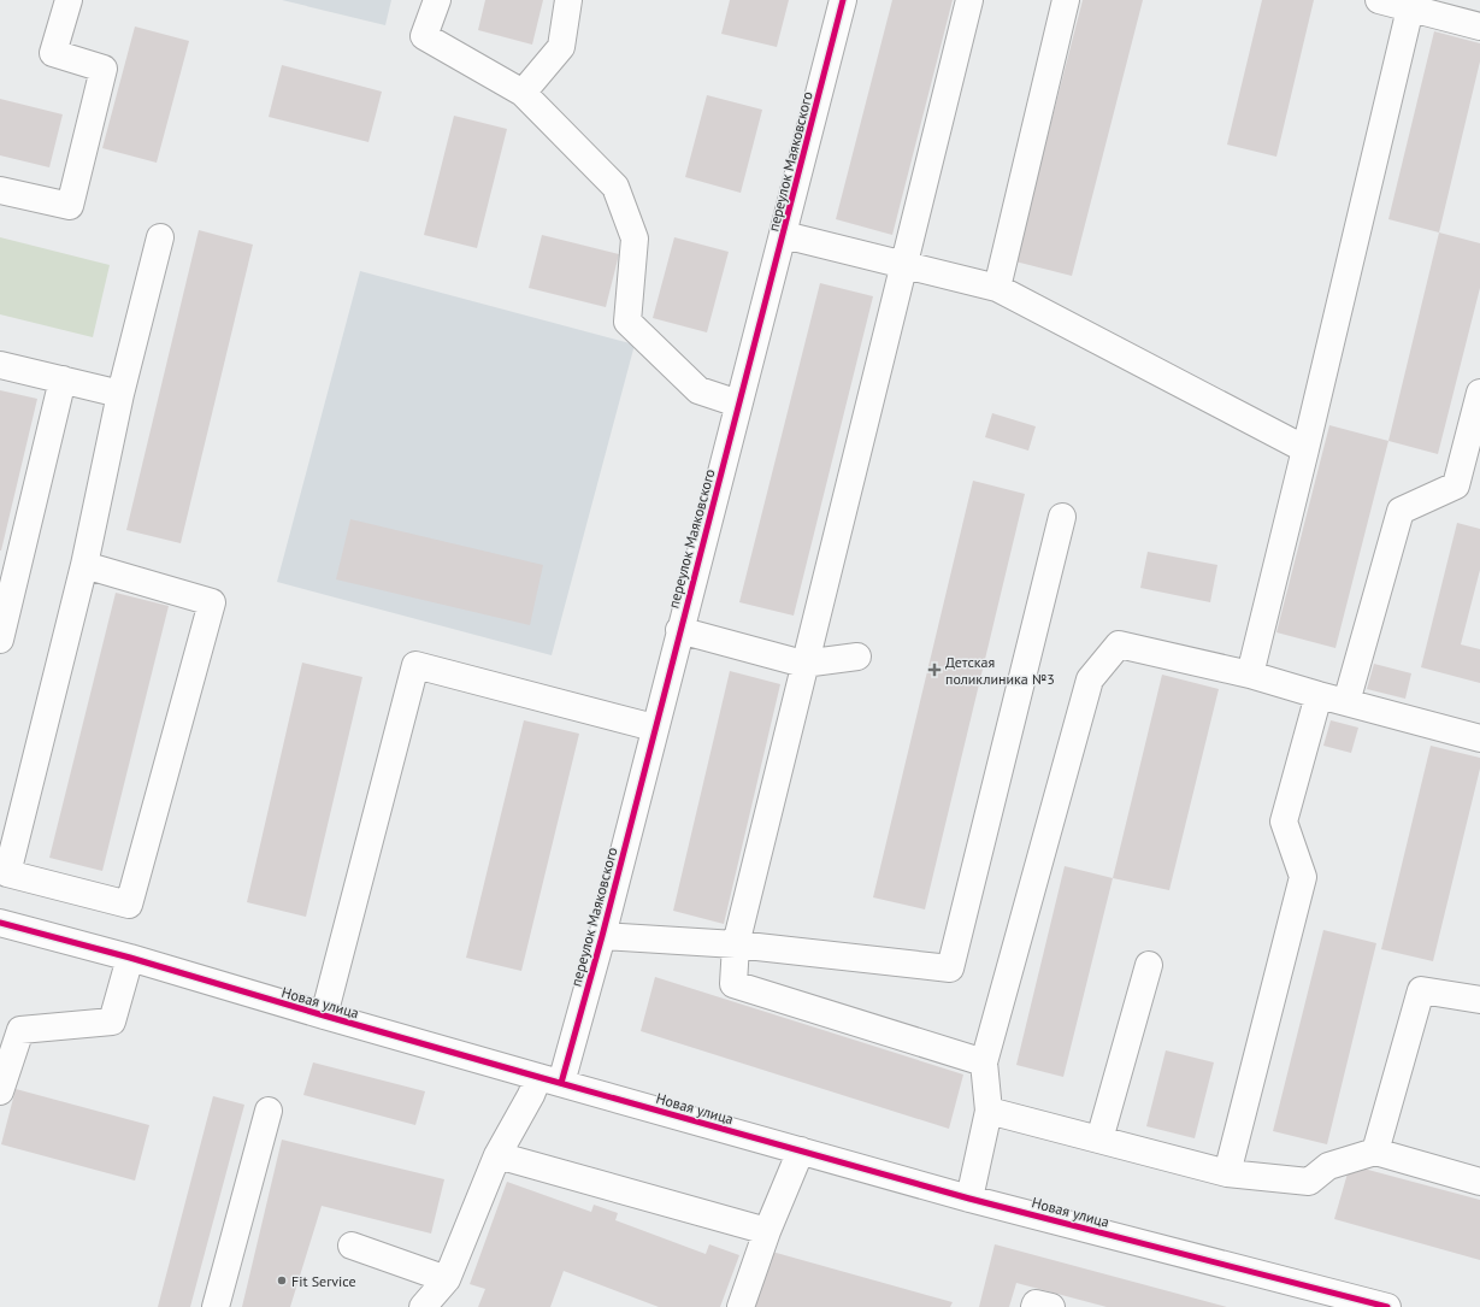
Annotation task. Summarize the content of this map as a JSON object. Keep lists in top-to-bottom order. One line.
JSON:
{"streets":{"street":["переулок Маяковского","Новая улица"]},"crossings":[["переулок Маяковского","Новая улица"]],"places":{"health":["Детская поликлиника №3"],"other":["Fit Service"]}}
